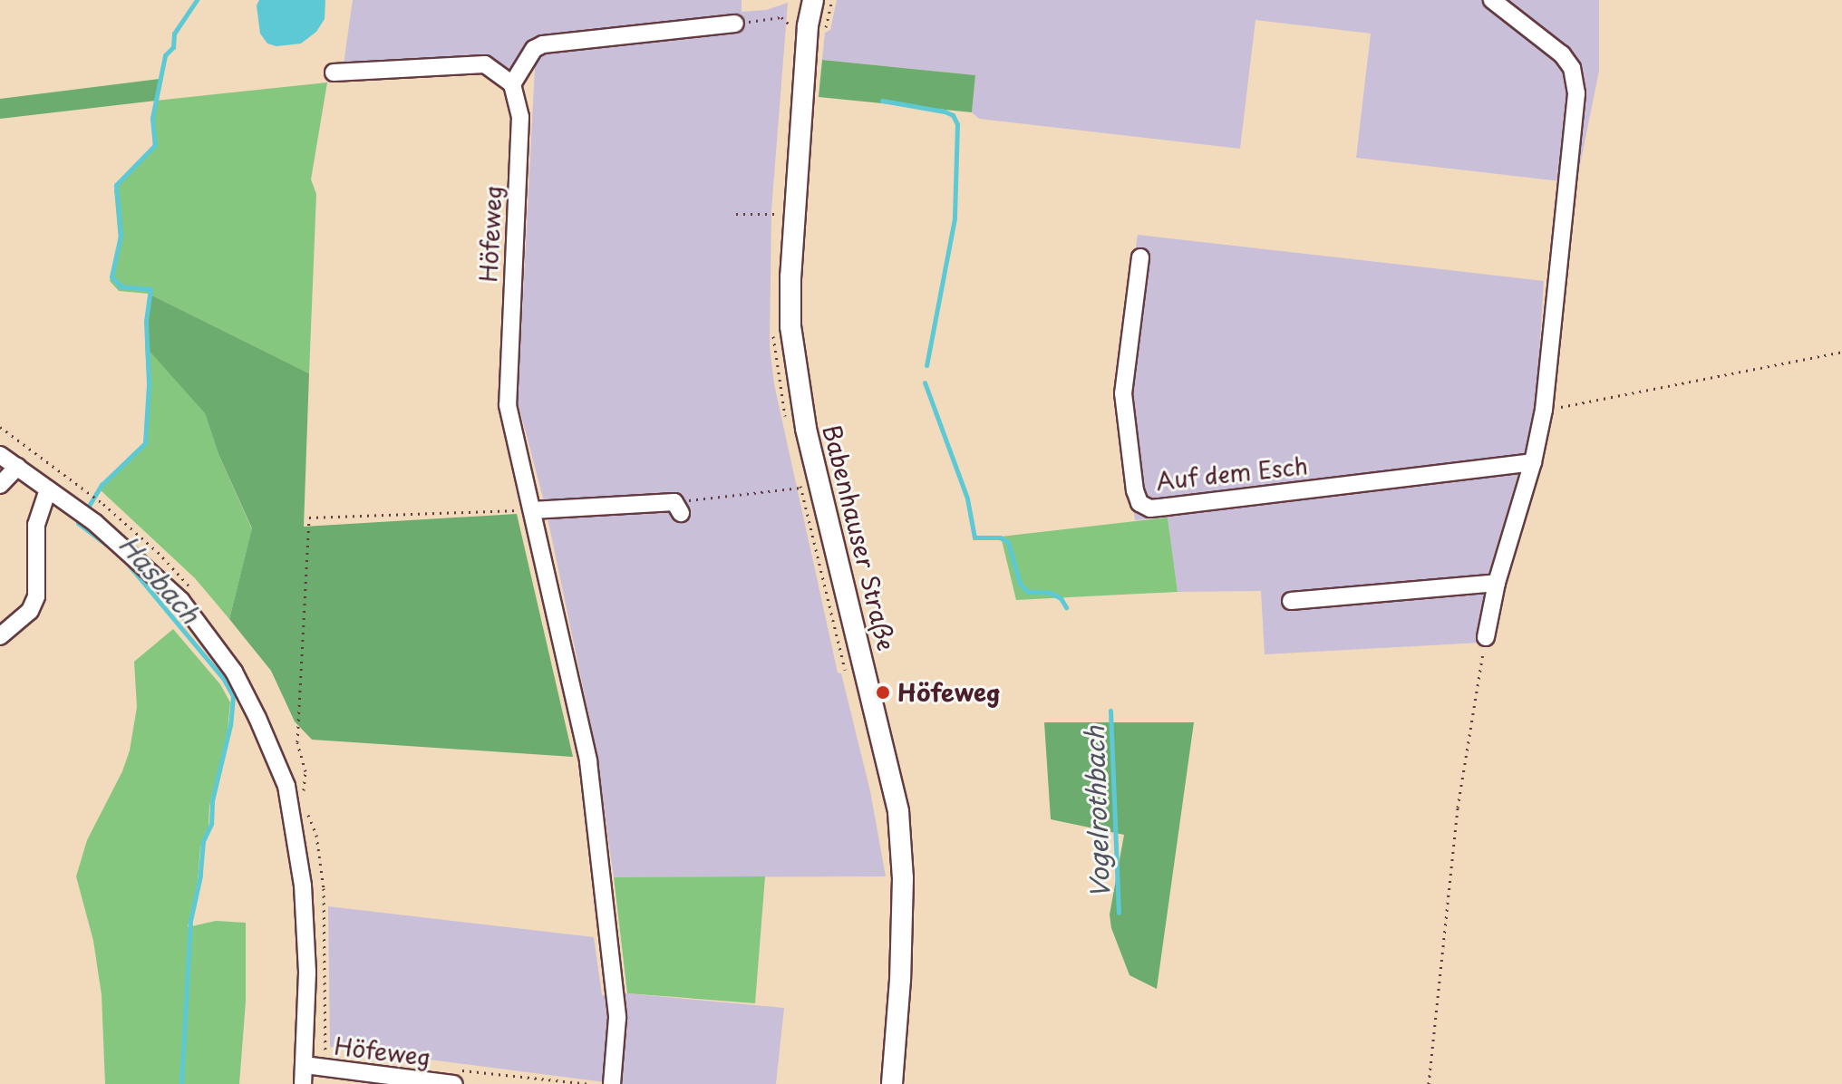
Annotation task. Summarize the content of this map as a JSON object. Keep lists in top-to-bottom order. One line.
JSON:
{"streets":{"main road":["Babenhauser Straße"],"street":["Höfeweg","Auf dem Esch"]},"water":["Hasbach","Vogelrothbach"],"places":["Höfeweg"]}
